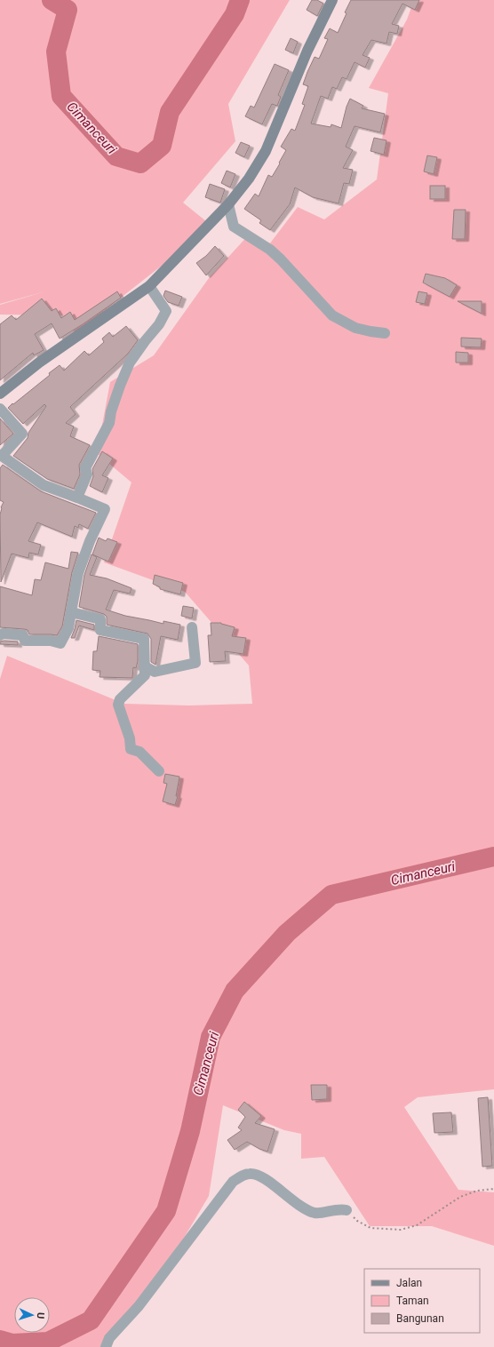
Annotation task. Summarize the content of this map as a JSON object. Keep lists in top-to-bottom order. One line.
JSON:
{"water":["Cimanceuri"],"legend":["Jalan","Taman","Bangunan"],"north":"right"}
